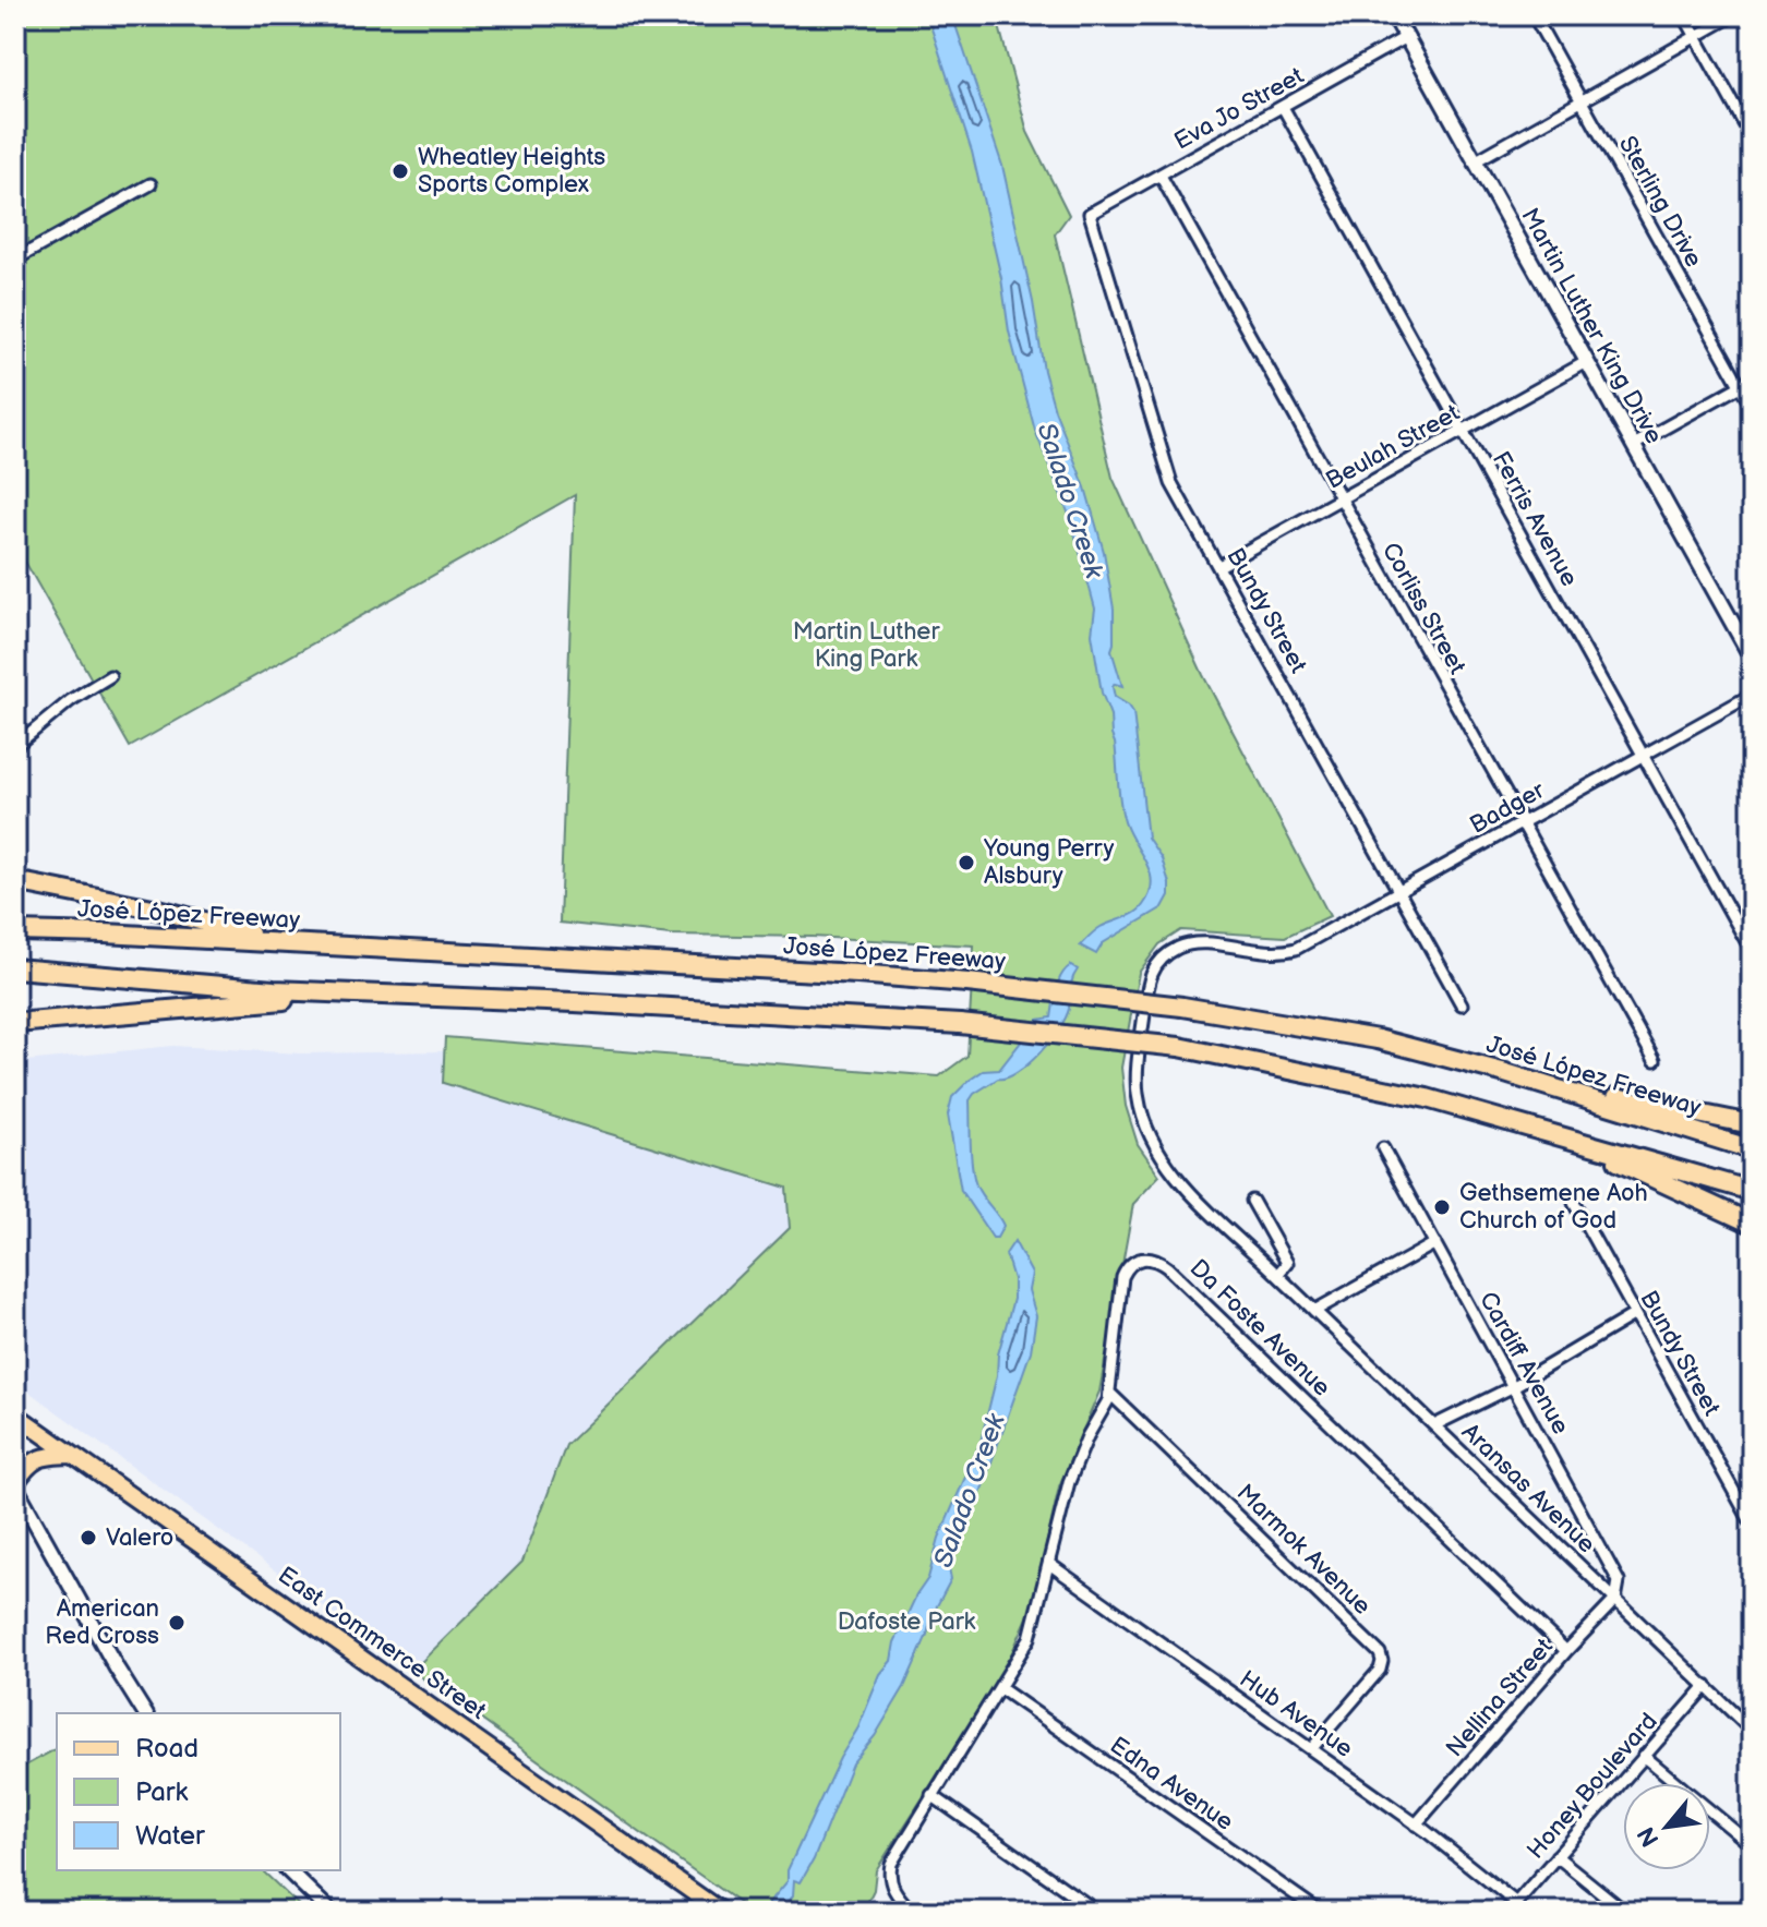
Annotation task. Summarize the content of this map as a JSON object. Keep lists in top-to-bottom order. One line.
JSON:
{"streets":{"highway":["José López Freeway"],"main road":["Martin Luther King Drive","East Commerce Street"],"street":["Eva Jo Street","Sterling Drive","Beulah Street","Ferris Avenue","Corliss Street","Bundy Street","Badger","Da Foste Avenue","Cardiff Avenue","Aransas Avenue","Marmok Avenue","Nellina Street","Hub Avenue","Edna Avenue","Honey Boulevard"]},"crossings":[["Eva Jo Street","Martin Luther King Drive"],["Eva Jo Street","Ferris Avenue"],["Eva Jo Street","Corliss Street"],["Eva Jo Street","Bundy Street"],["Martin Luther King Drive","Beulah Street"],["Beulah Street","Ferris Avenue"],["Beulah Street","Corliss Street"],["Beulah Street","Bundy Street"],["Ferris Avenue","Badger"],["Corliss Street","Badger"],["Bundy Street","Badger"],["Badger","Aransas Avenue"],["Da Foste Avenue","Marmok Avenue"],["Da Foste Avenue","Nellina Street"],["Da Foste Avenue","Hub Avenue"],["Da Foste Avenue","Edna Avenue"],["Cardiff Avenue","Aransas Avenue"],["Cardiff Avenue","Nellina Street"],["Aransas Avenue","Nellina Street"],["Aransas Avenue","Honey Boulevard"],["Marmok Avenue","Hub Avenue"],["Nellina Street","Hub Avenue"],["Hub Avenue","Honey Boulevard"]],"water":["Salado Creek"],"parks":["Martin Luther King Park","Dafoste Park"],"places":["Wheatley Heights Sports Complex","Young Perry Alsbury","Gethsemene Aoh Church of God","Valero","American Red Cross"],"legend":["Road","Park","Water"],"north":"bottom left"}
